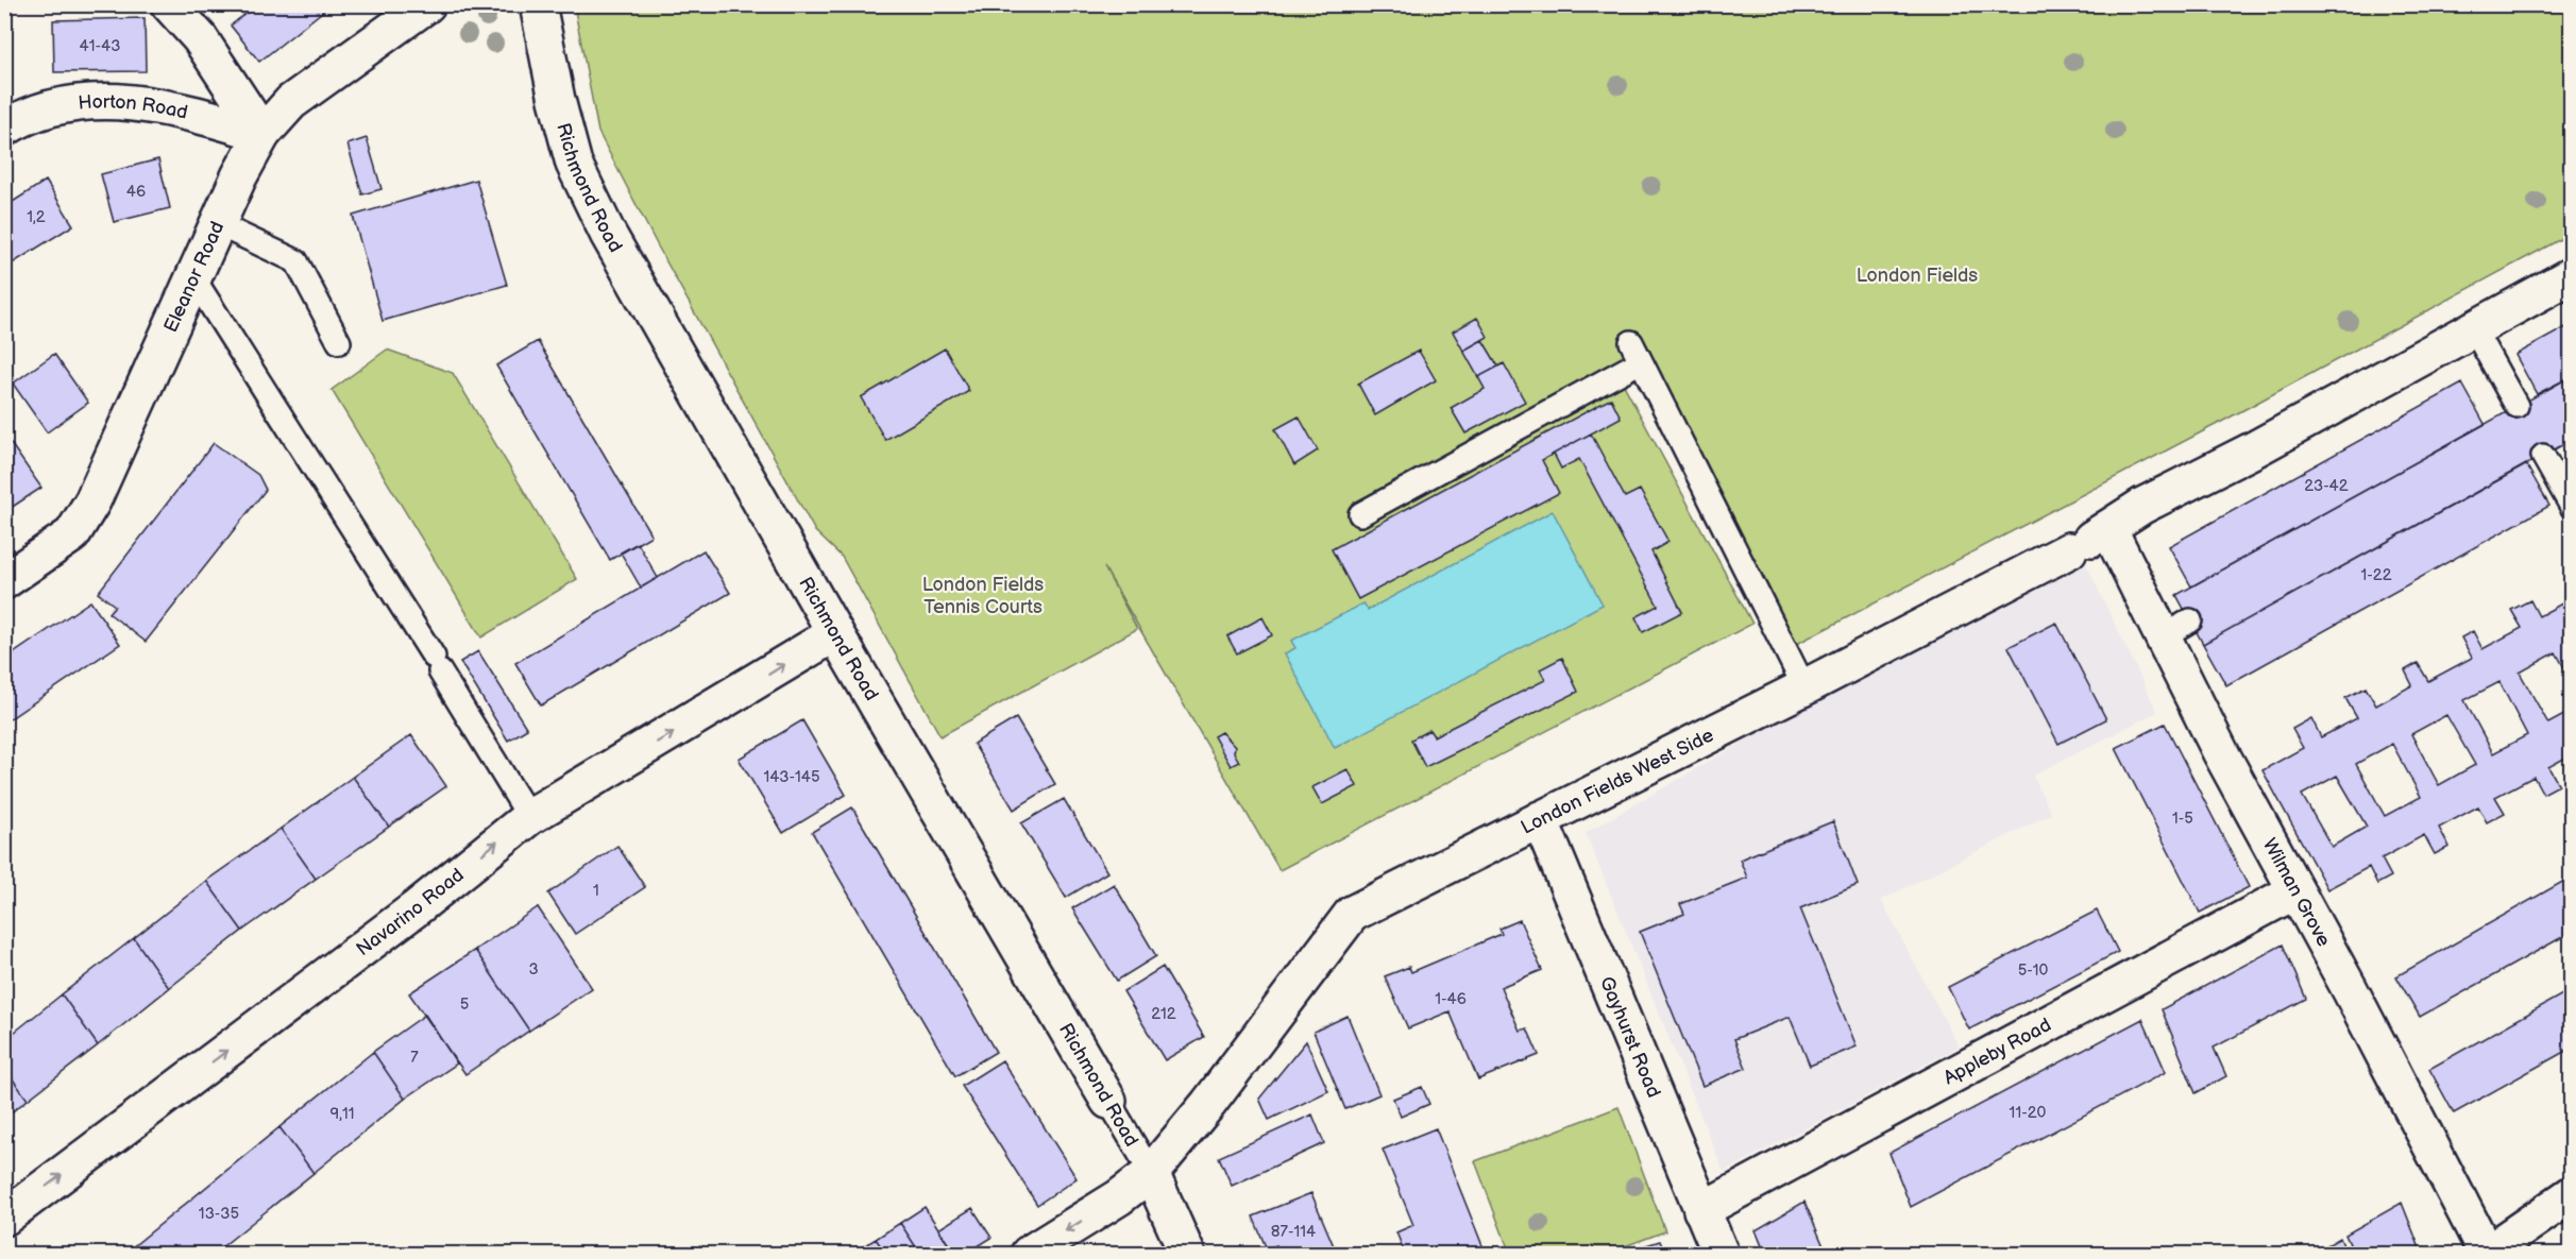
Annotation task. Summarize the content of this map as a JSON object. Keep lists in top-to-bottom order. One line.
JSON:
{"streets":{"street":["Horton Road","Richmond Road","Eleanor Road","London Fields West Side","Wilman Grove","Navarino Road","Gayhurst Road","Appleby Road"]},"crossings":[["Horton Road","Eleanor Road"],["Richmond Road","London Fields West Side"],["Richmond Road","Navarino Road"],["London Fields West Side","Wilman Grove"],["London Fields West Side","Gayhurst Road"],["Wilman Grove","Appleby Road"],["Gayhurst Road","Appleby Road"]],"one_way":["Navarino Road"],"parks":["London Fields","London Fields Tennis Courts"],"house_numbers":["41-43","46","1,2","23-42","1-22","143-145","1-5","1","3","5-10","1-46","5","212","7","11-20","9,11","13-35","87-114"]}
